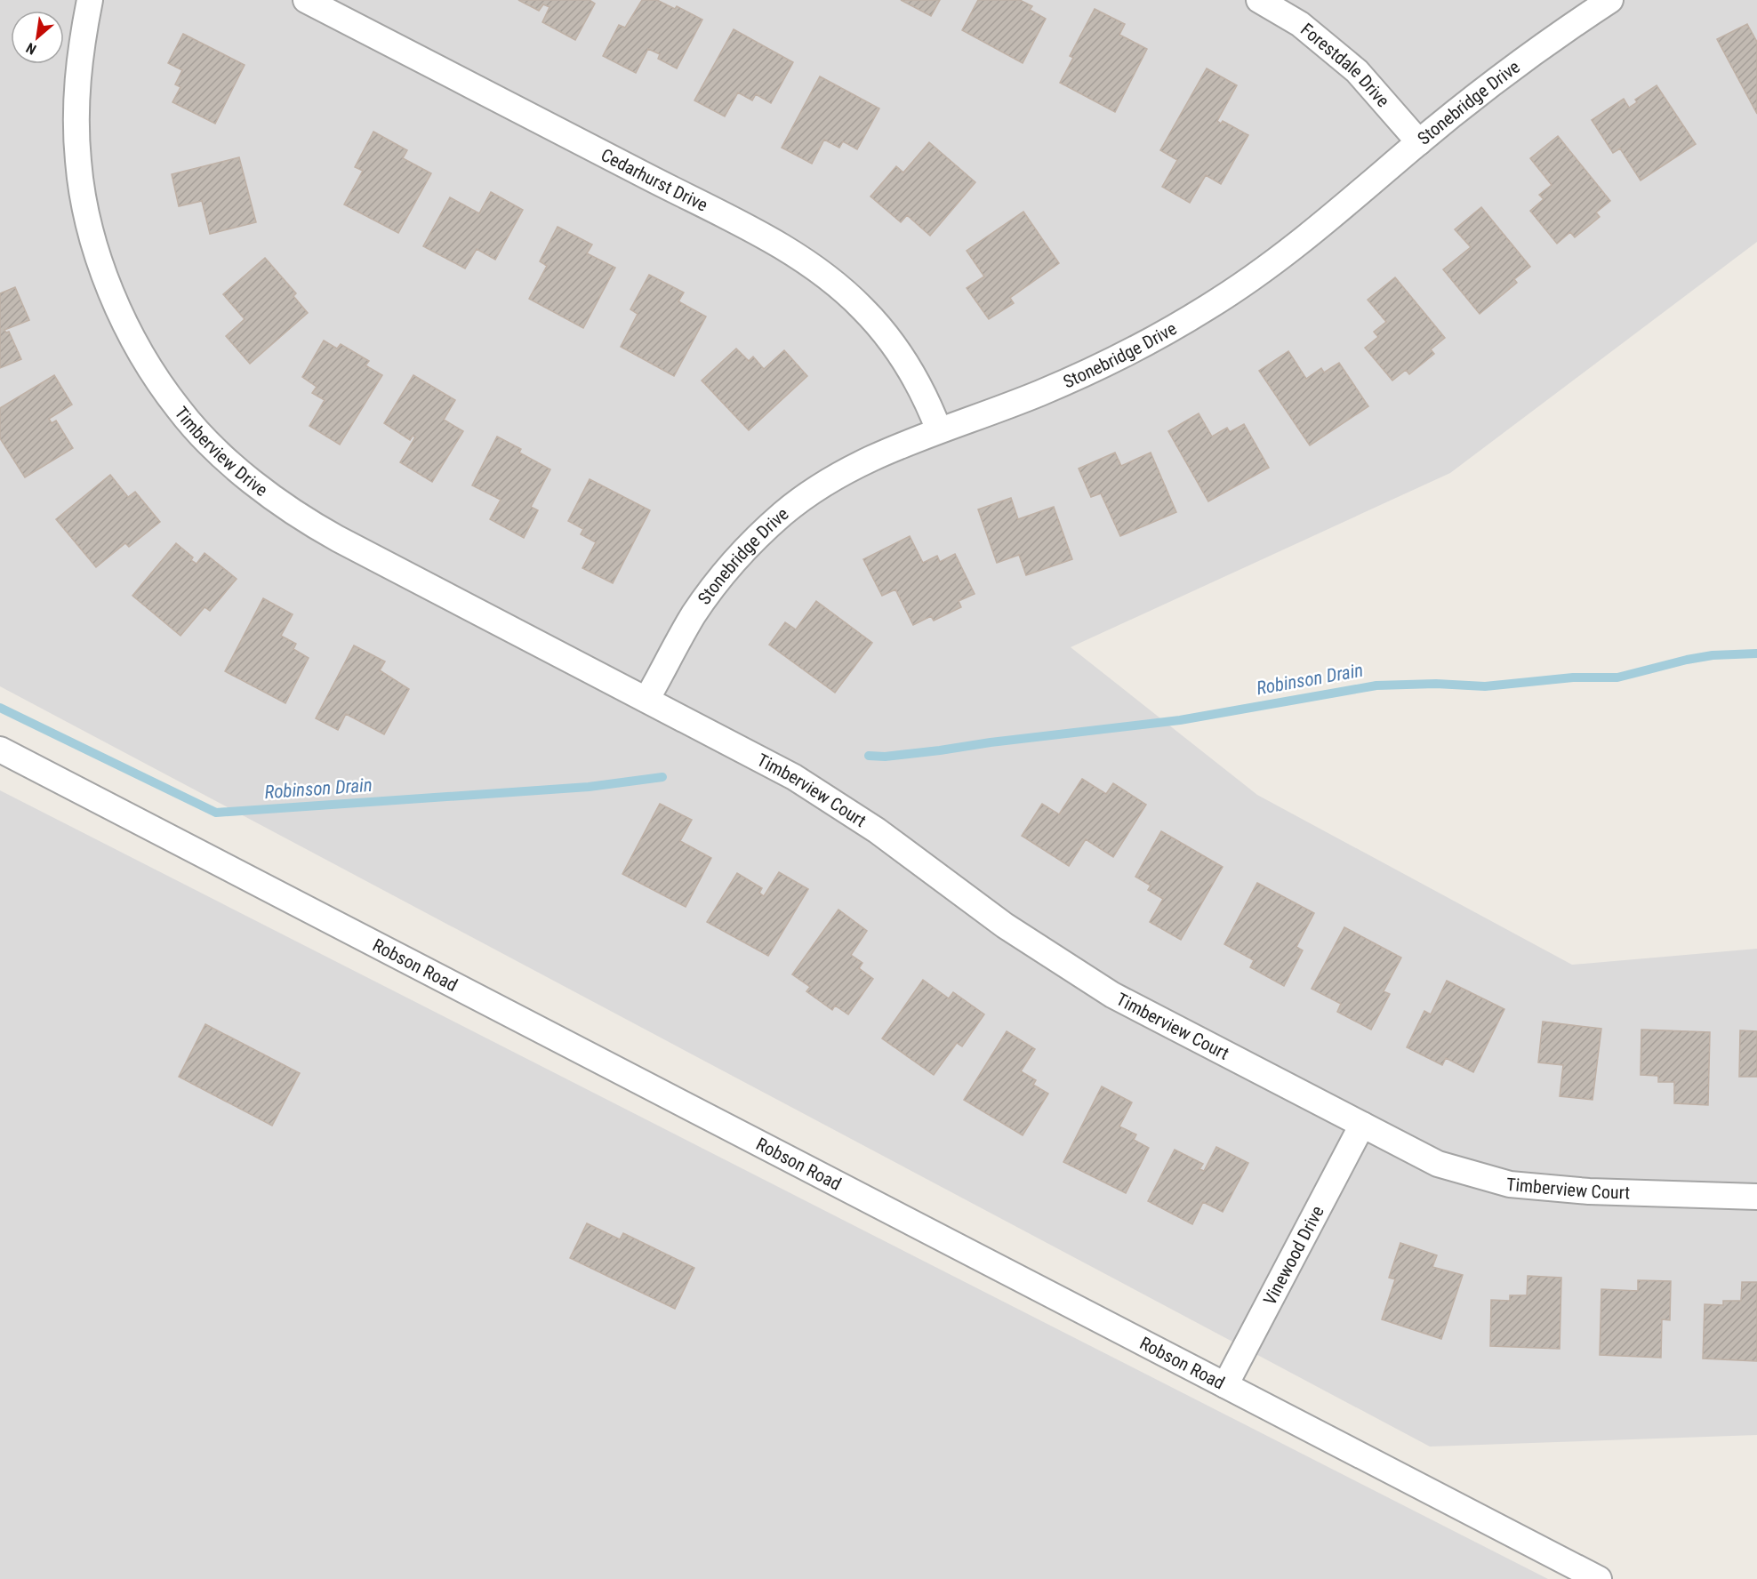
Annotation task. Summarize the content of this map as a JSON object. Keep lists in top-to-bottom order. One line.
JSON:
{"streets":{"street":["Forestdale Drive","Stonebridge Drive","Cedarhurst Drive","Timberview Drive","Timberview Court","Robson Road","Vinewood Drive"]},"crossings":[["Forestdale Drive","Stonebridge Drive"],["Stonebridge Drive","Cedarhurst Drive"],["Stonebridge Drive","Timberview Drive"],["Stonebridge Drive","Timberview Court"],["Timberview Drive","Timberview Court"],["Timberview Court","Vinewood Drive"],["Robson Road","Vinewood Drive"]],"water":["Robinson Drain"],"north":"bottom left"}
